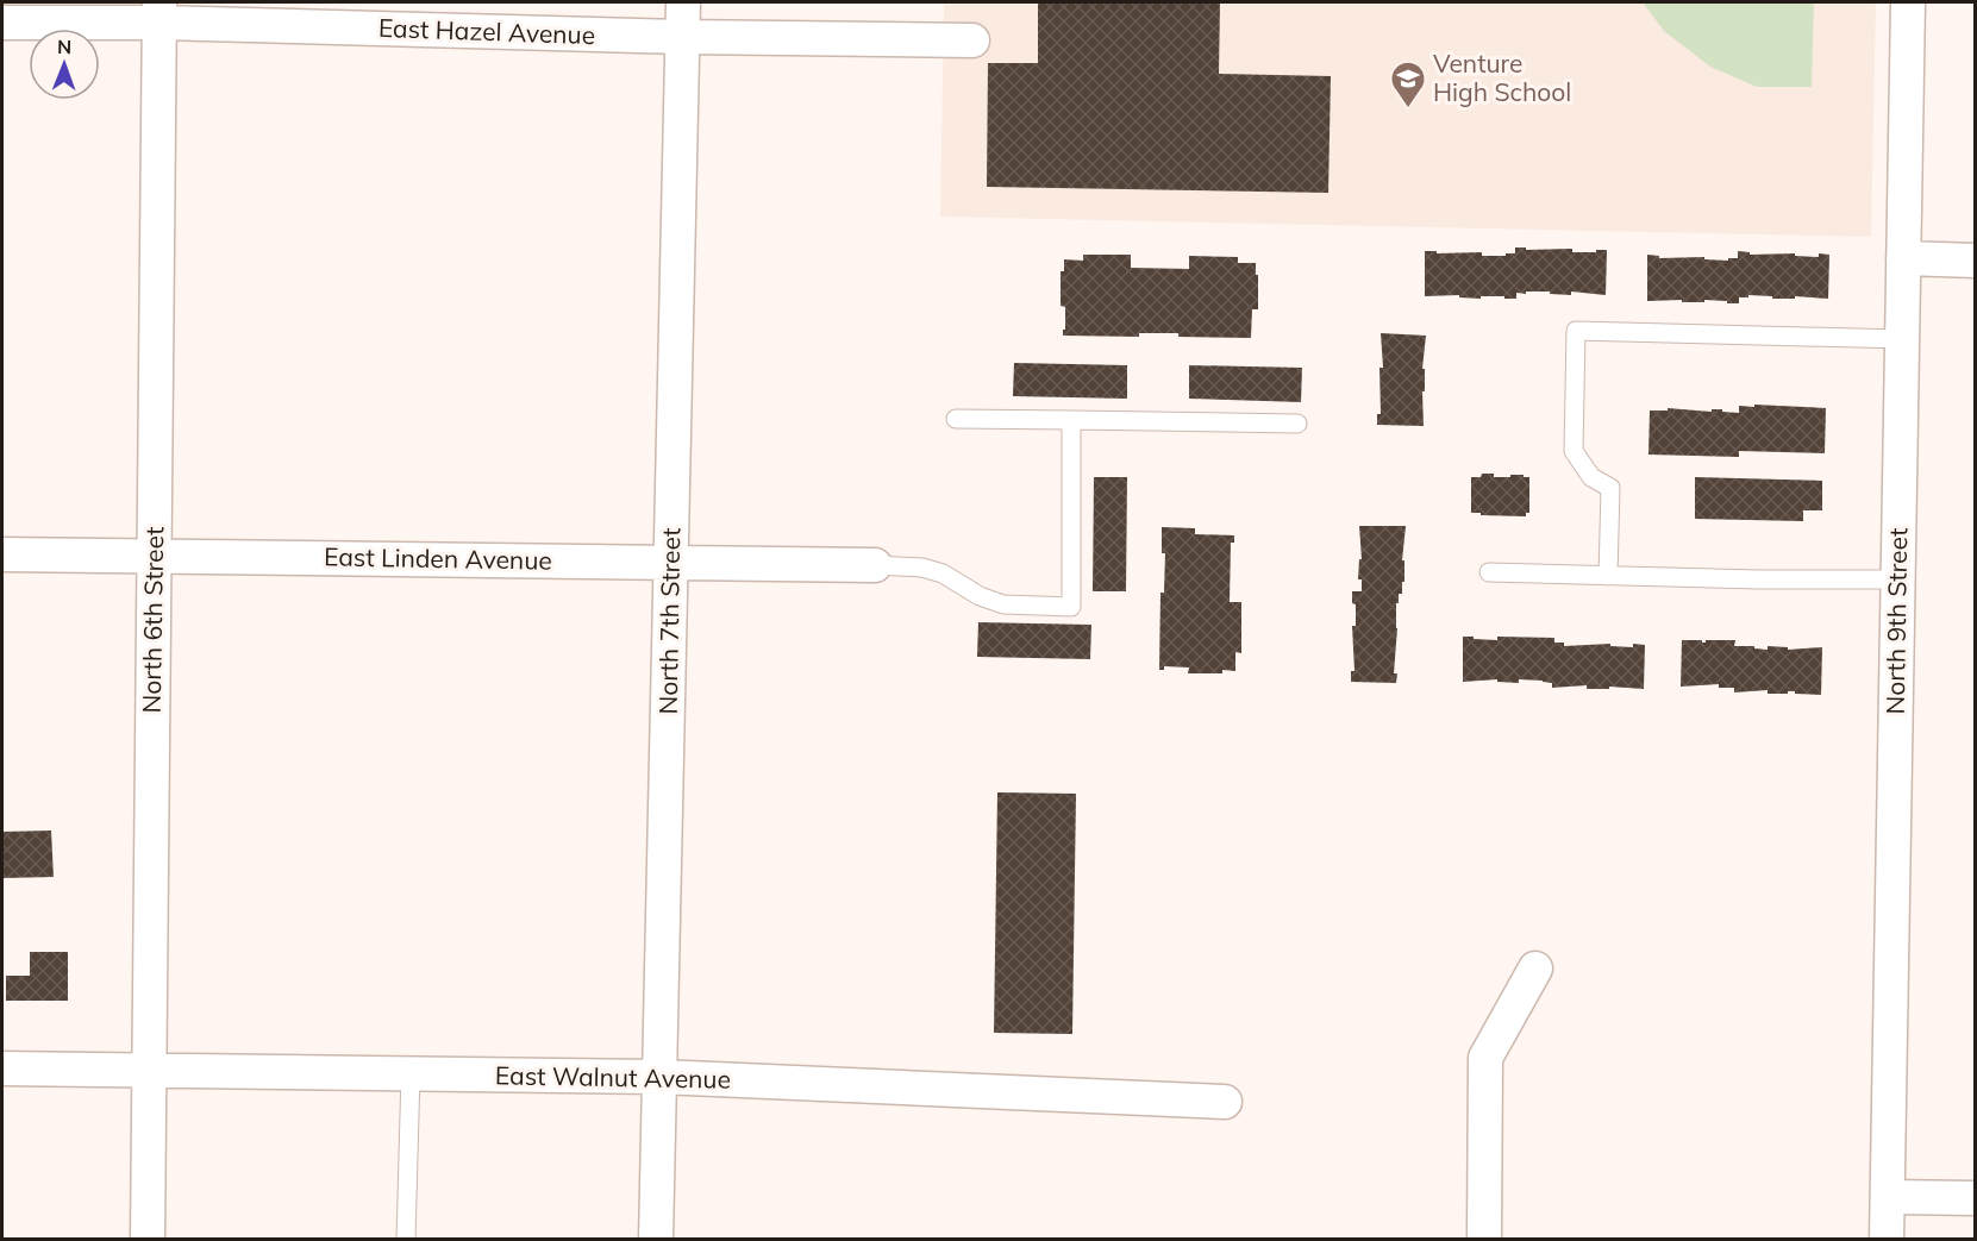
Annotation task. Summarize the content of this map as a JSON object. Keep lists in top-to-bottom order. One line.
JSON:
{"streets":{"street":["East Hazel Avenue","East Linden Avenue","North 6th Street","North 7th Street","North 9th Street","East Walnut Avenue"]},"crossings":[["East Hazel Avenue","North 6th Street"],["East Hazel Avenue","North 7th Street"],["East Linden Avenue","North 6th Street"],["East Linden Avenue","North 7th Street"],["North 6th Street","East Walnut Avenue"],["North 7th Street","East Walnut Avenue"]],"places":{"school or university":["Venture High School"]},"north":"top"}
